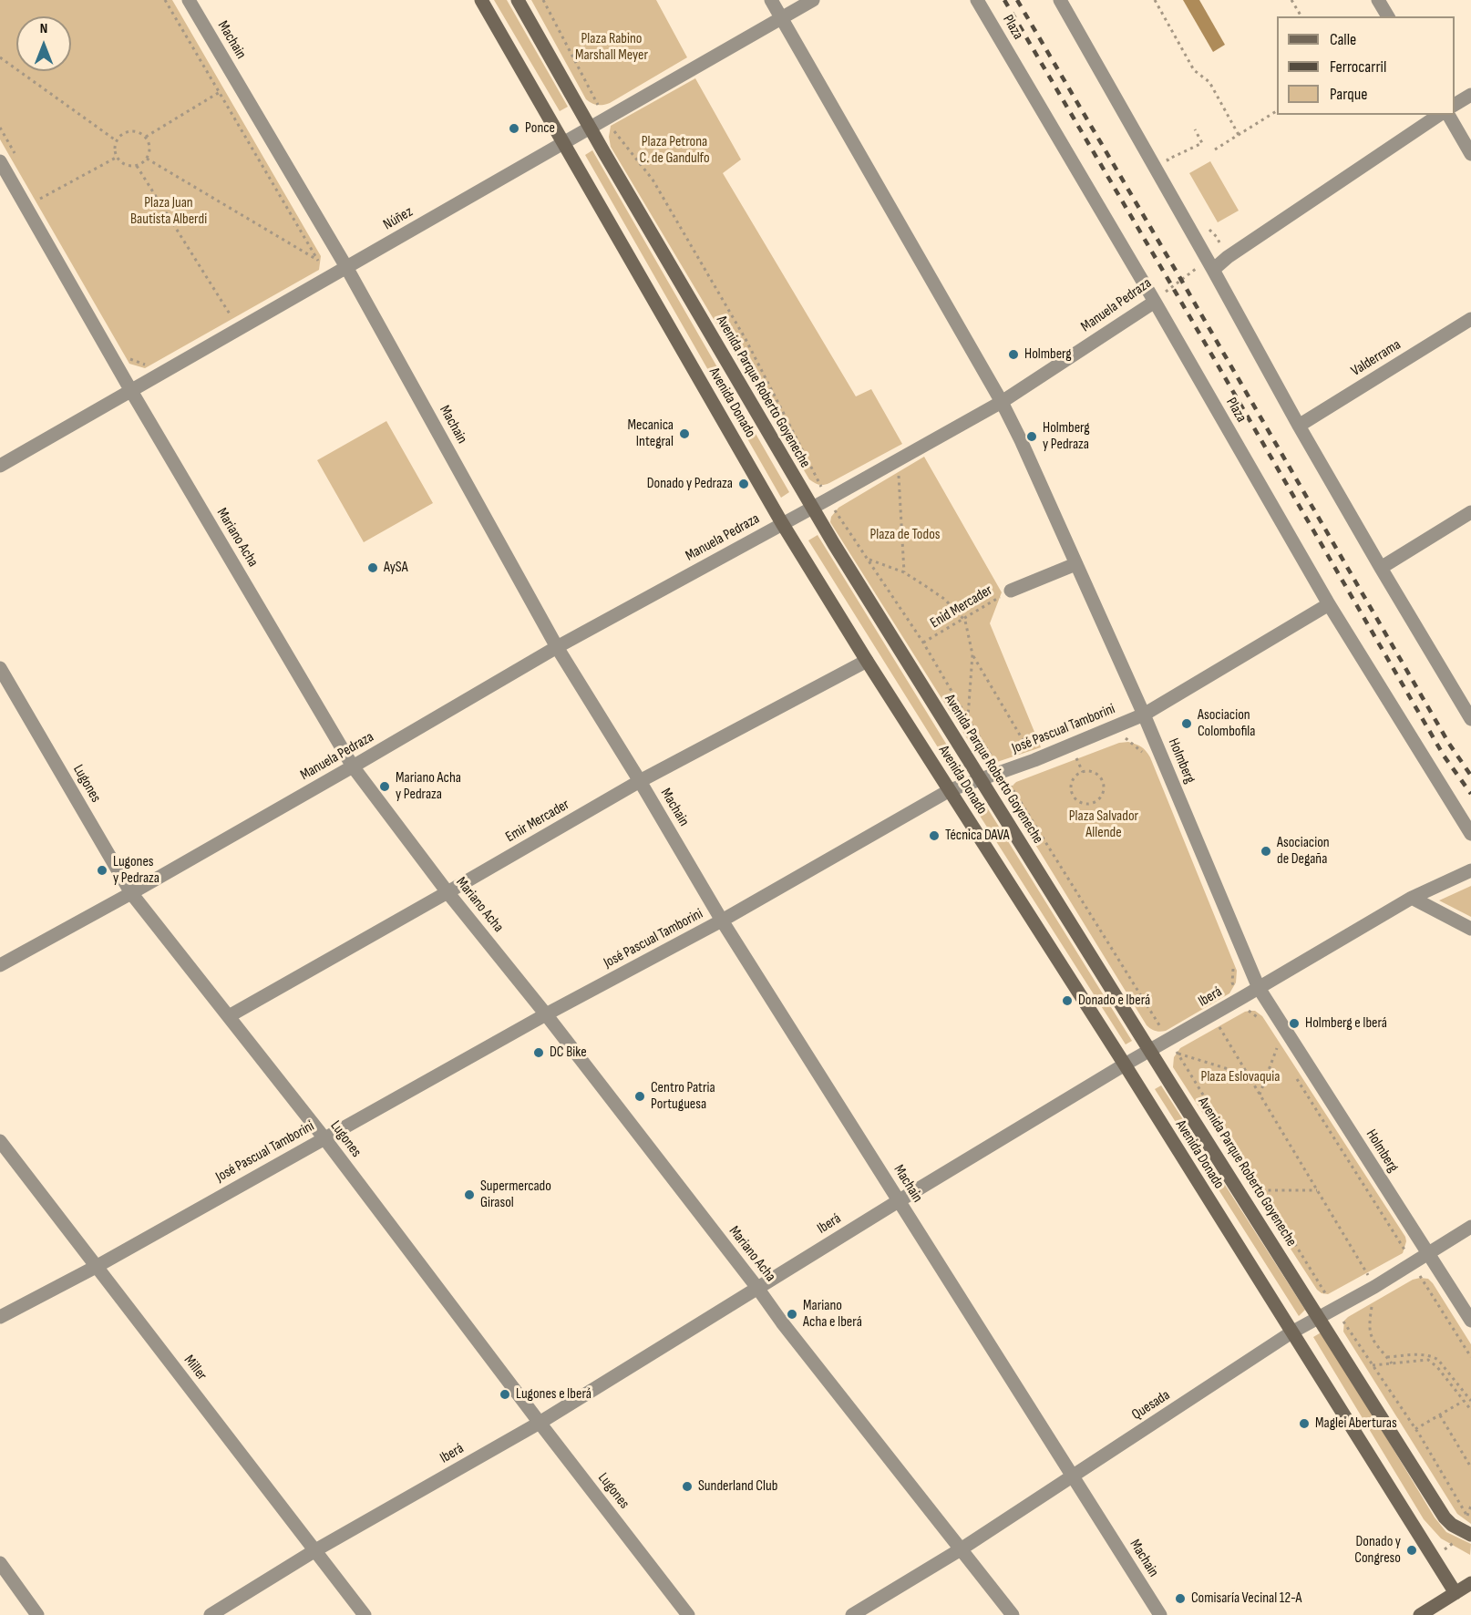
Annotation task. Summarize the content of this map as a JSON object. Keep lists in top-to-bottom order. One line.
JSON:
{"streets":{"main road":["Avenida Parque Roberto Goyeneche","Avenida Donado"],"street":["Plaza","Machain","Núñez","Manuela Pedraza","Valderrama","Mariano Acha","José Pascual Tamborini","Holmberg","Lugones","Emir Mercader","Iberá","Miller","Quesada"],"path":["Enid Mercader"]},"crossings":[["Plaza","Manuela Pedraza"],["Plaza","José Pascual Tamborini"],["Machain","Núñez"],["Machain","Manuela Pedraza"],["Machain","José Pascual Tamborini"],["Machain","Emir Mercader"],["Machain","Iberá"],["Machain","Quesada"],["Núñez","Avenida Parque Roberto Goyeneche"],["Núñez","Avenida Donado"],["Núñez","Mariano Acha"],["Núñez","Holmberg"],["Manuela Pedraza","Avenida Parque Roberto Goyeneche"],["Manuela Pedraza","Avenida Donado"],["Manuela Pedraza","Mariano Acha"],["Manuela Pedraza","Holmberg"],["Manuela Pedraza","Lugones"],["Avenida Parque Roberto Goyeneche","José Pascual Tamborini"],["Avenida Parque Roberto Goyeneche","Iberá"],["Avenida Parque Roberto Goyeneche","Quesada"],["Avenida Donado","José Pascual Tamborini"],["Avenida Donado","Emir Mercader"],["Avenida Donado","Iberá"],["Avenida Donado","Quesada"],["Mariano Acha","José Pascual Tamborini"],["Mariano Acha","Emir Mercader"],["Mariano Acha","Iberá"],["Mariano Acha","Quesada"],["José Pascual Tamborini","Holmberg"],["José Pascual Tamborini","Lugones"],["José Pascual Tamborini","Miller"],["Holmberg","Iberá"],["Holmberg","Quesada"],["Lugones","Emir Mercader"],["Lugones","Iberá"],["Iberá","Miller"]],"parks":["Plaza Rabino Marshall Meyer","Plaza Petrona C. de Gandulfo","Plaza Juan Bautista Alberdi","Plaza de Todos","Plaza Salvador Allende","Plaza Eslovaquia"],"places":["Ponce","Holmberg","Mecanica Integral","Holmberg y Pedraza","Donado y Pedraza","AySA","Asociacion Colombofila","Mariano Acha y Pedraza","Técnica DAVA","Asociacion de Degaña","Lugones y Pedraza","Donado e Iberá","Holmberg e Iberá","DC Bike","Centro Patria Portuguesa","Supermercado Girasol","Mariano Acha e Iberá","Lugones e Iberá","Maglei Aberturas","Sunderland Club","Donado y Congreso","Comisaría Vecinal 12-A"],"legend":["Calle","Ferrocarril","Parque"],"north":"top"}
